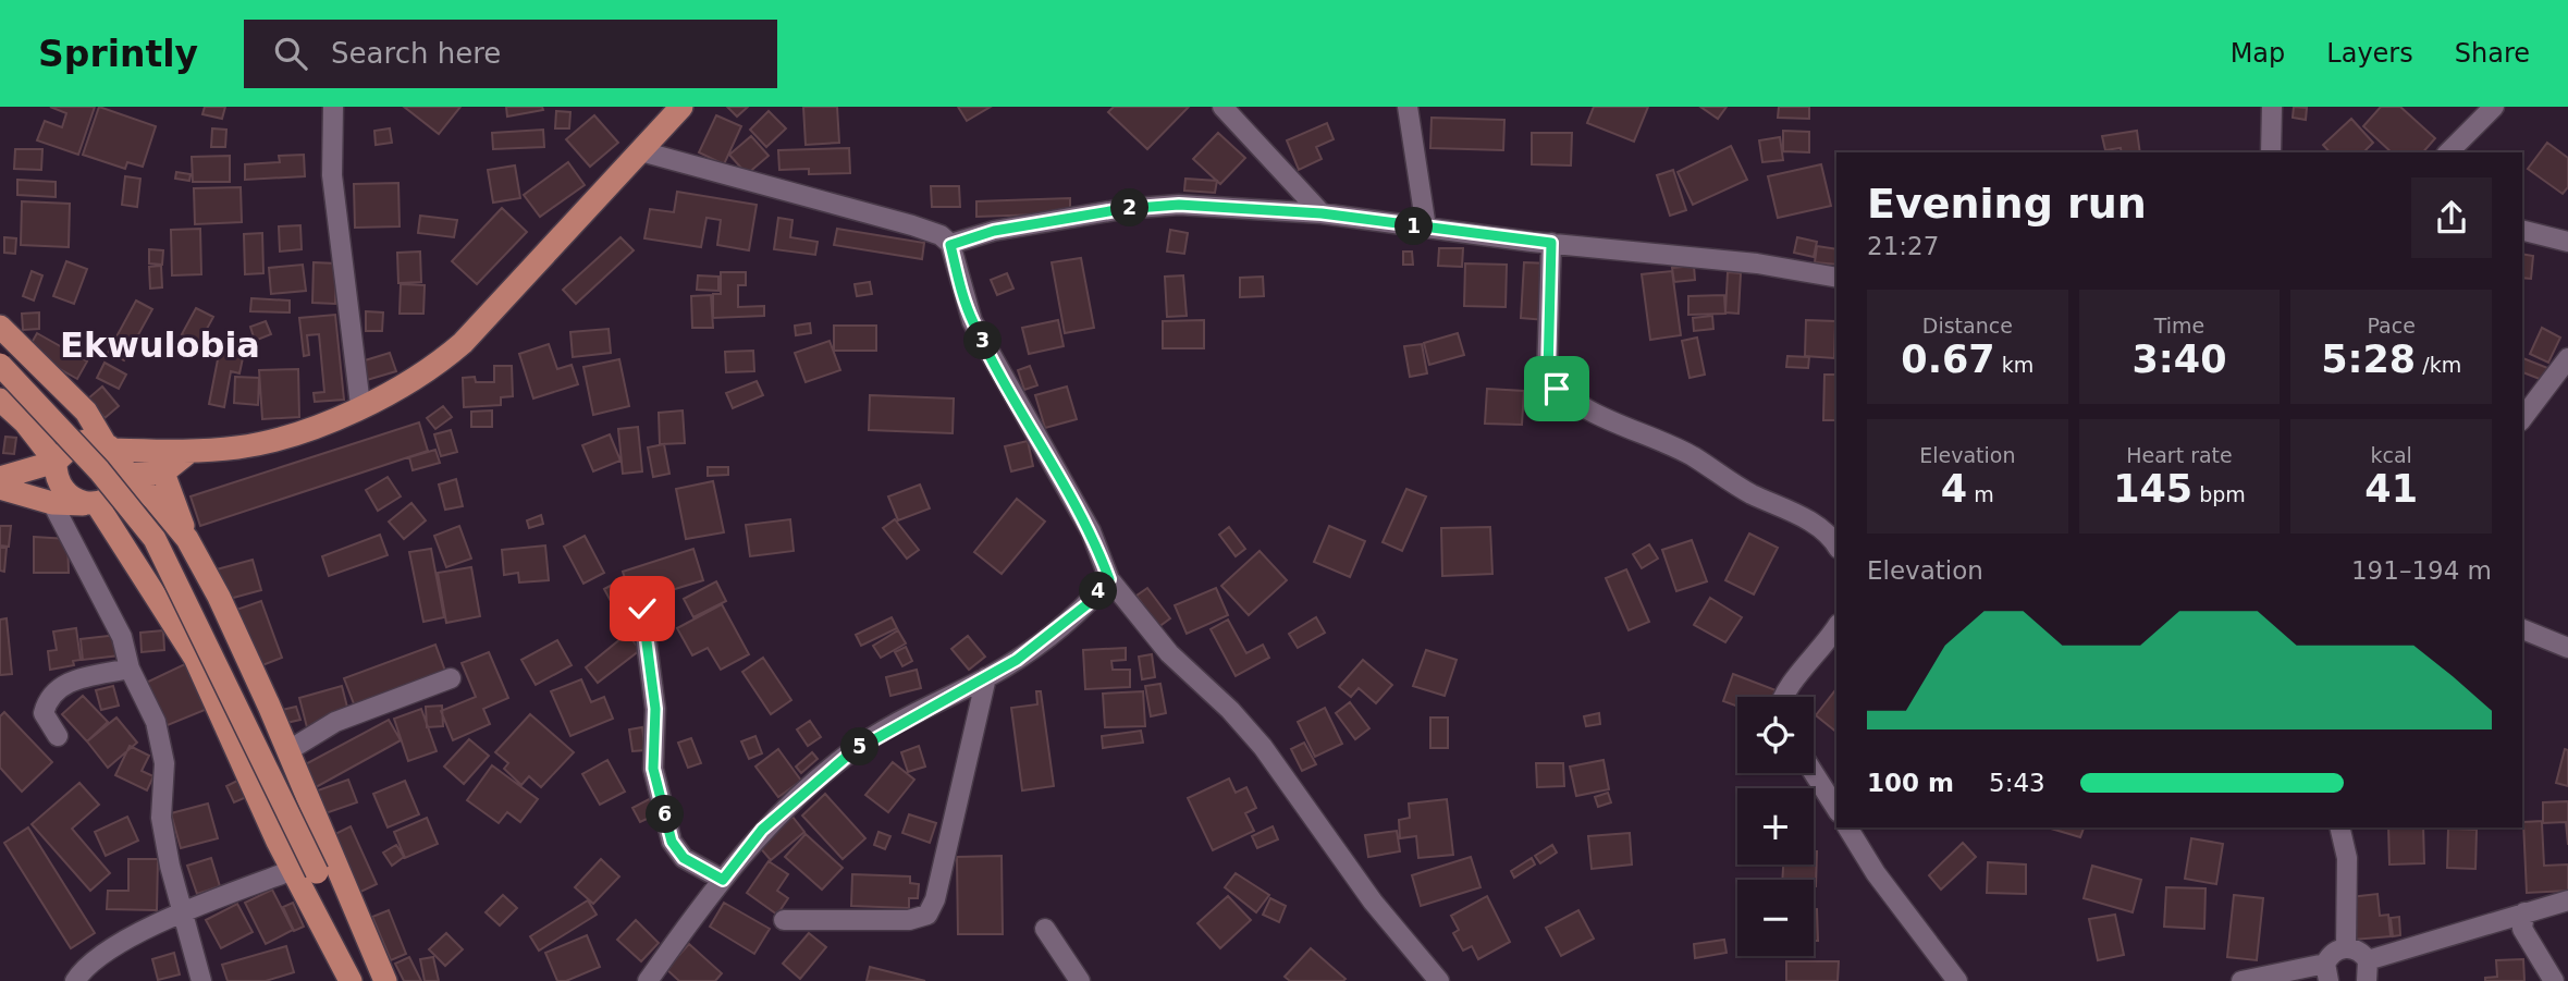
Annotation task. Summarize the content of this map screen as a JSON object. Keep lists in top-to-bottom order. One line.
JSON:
{"districts":["Ekwulobia"],"page":{"header":"Sprintly","search":"Search here","nav":["Map","Layers","Share"],"heading":["Evening run","21:27"],"pins":["2","1","3","4","5","6"],"stats":[["Distance","0.67 km"],["Time","3:40"],["Pace","5:28 /km"],["Elevation","4 m"],["Heart rate","145 bpm"],["kcal","41"]],"chart":["Elevation","191–194 m"],"map_buttons":["+","−"],"list":[{"name":"100 m","note":"5:43"}]}}
